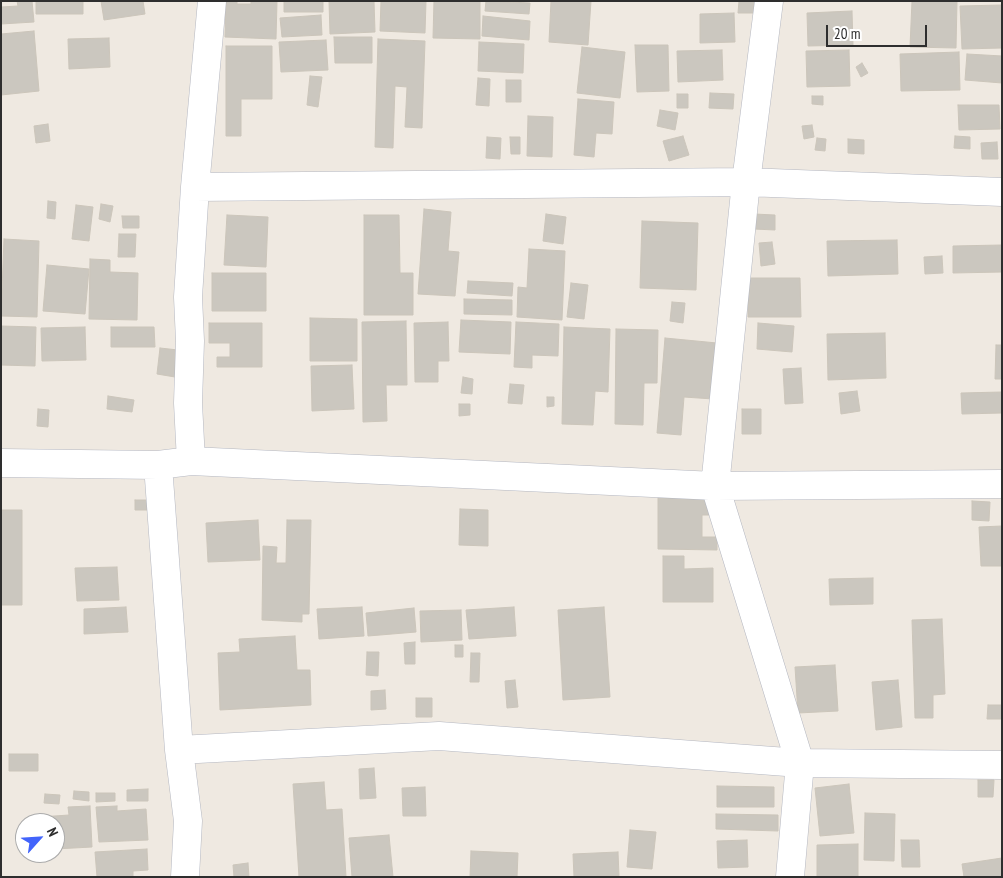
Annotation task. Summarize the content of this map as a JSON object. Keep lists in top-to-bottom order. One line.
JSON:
{"scale_bar":"20 m","north":"top right"}
